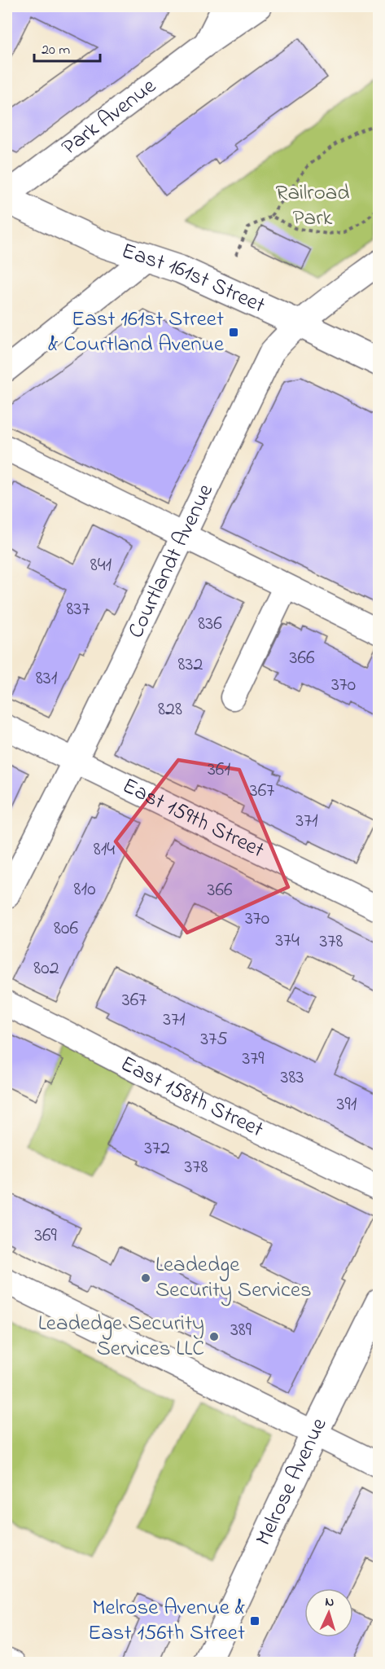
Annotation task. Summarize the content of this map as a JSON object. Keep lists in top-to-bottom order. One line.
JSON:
{"streets":{"main road":["East 161st Street","Melrose Avenue"],"street":["Park Avenue","Courtlandt Avenue","East 159th Street","East 158th Street"]},"crossings":[["East 161st Street","Courtlandt Avenue"],["Courtlandt Avenue","East 159th Street"]],"parks":["Railroad Park"],"places":{"transit":["East 161st Street & Courtland Avenue","Melrose Avenue & East 156th Street"],"other":["Leadedge Security Services","Leadedge Security Services LLC"]},"house_numbers":["841","837","836","366","832","831","370","828","361","367","371","814","810","366","370","806","374","378","802","367","371","375","379","383","391","372","378","369","389"],"scale_bar":"20 m","north":"top"}
